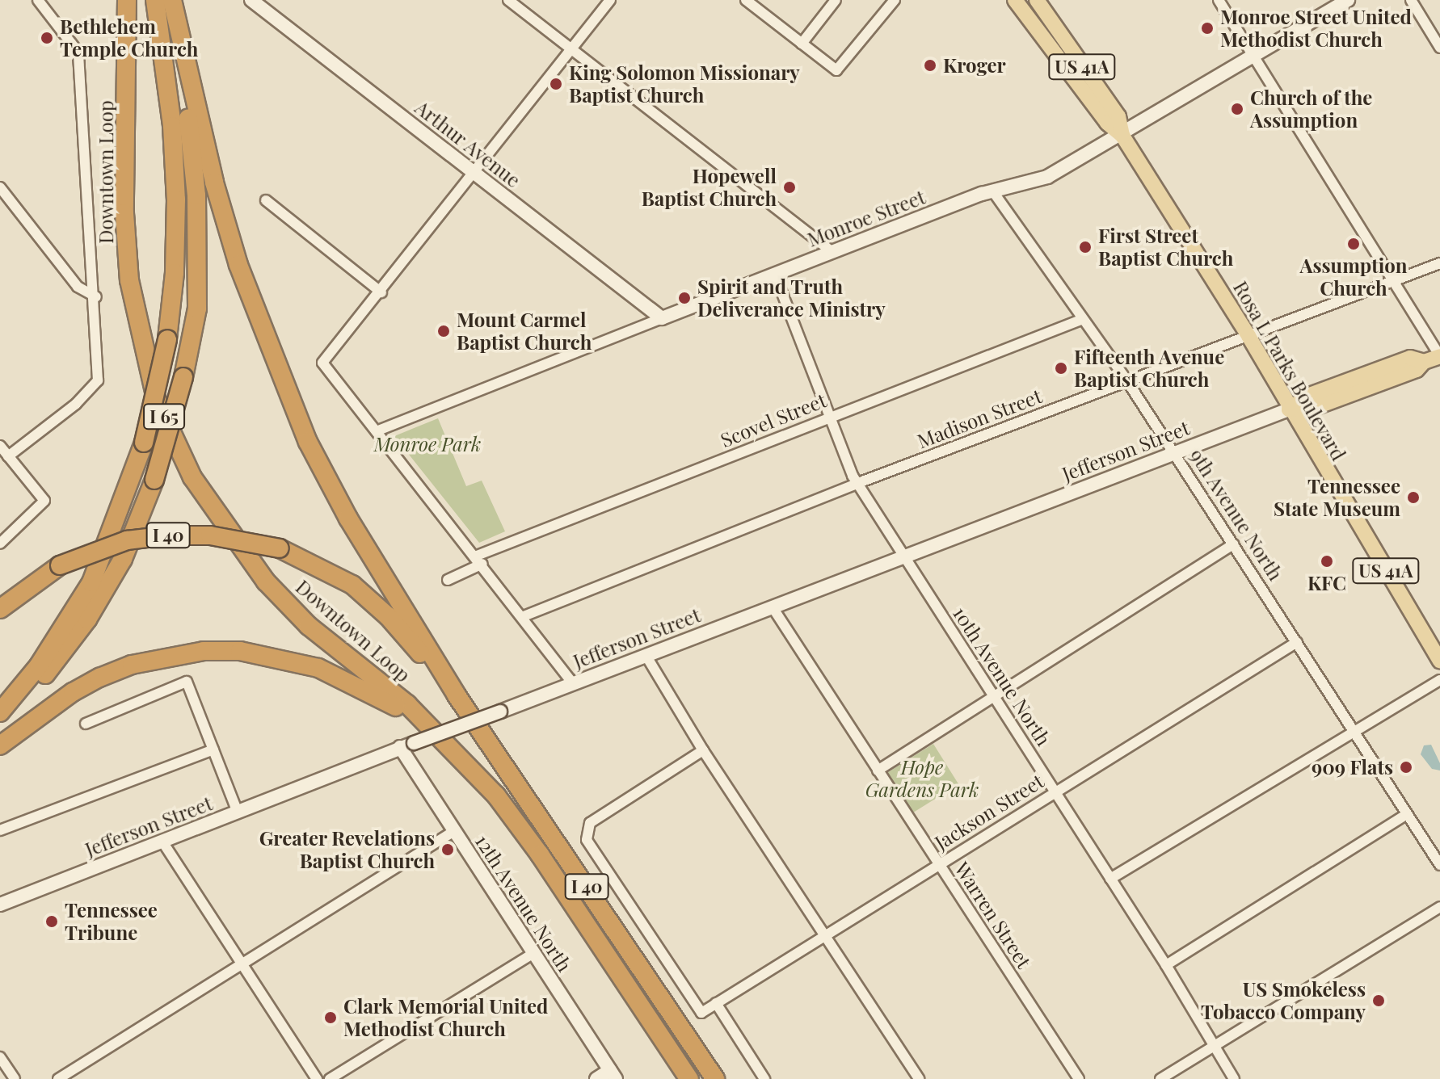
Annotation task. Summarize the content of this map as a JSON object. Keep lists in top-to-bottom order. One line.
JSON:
{"streets":{"highway":["Downtown Loop","I 65","I 40"],"main road":["US 41A","Rosa L Parks Boulevard","Jefferson Street"],"street":["Arthur Avenue","Monroe Street","Madison Street","Scovel Street","9th Avenue North","10th Avenue North","Jackson Street","12th Avenue North","Warren Street"]},"crossings":[["Arthur Avenue","Monroe Street"],["Downtown Loop","I 40"],["Monroe Street","Rosa L Parks Boulevard"],["Monroe Street","9th Avenue North"],["Monroe Street","10th Avenue North"],["Rosa L Parks Boulevard","Madison Street"],["Rosa L Parks Boulevard","Jefferson Street"],["Madison Street","9th Avenue North"],["Madison Street","10th Avenue North"],["Scovel Street","9th Avenue North"],["Scovel Street","10th Avenue North"],["Jefferson Street","9th Avenue North"],["Jefferson Street","10th Avenue North"],["Jefferson Street","12th Avenue North"],["Jefferson Street","Warren Street"],["9th Avenue North","Jackson Street"],["10th Avenue North","Jackson Street"],["Jackson Street","Warren Street"]],"parks":["Monroe Park","Hope Gardens Park"],"places":["Monroe Street United Methodist Church","Bethlehem Temple Church","Kroger","King Solomon Missionary Baptist Church","Church of the Assumption","Hopewell Baptist Church","Assumption Church","First Street Baptist Church","Spirit and Truth Deliverance Ministry","Mount Carmel Baptist Church","Fifteenth Avenue Baptist Church","Tennessee State Museum","KFC","909 Flats","Greater Revelations Baptist Church","Tennessee Tribune","US Smokeless Tobacco Company","Clark Memorial United Methodist Church"]}
